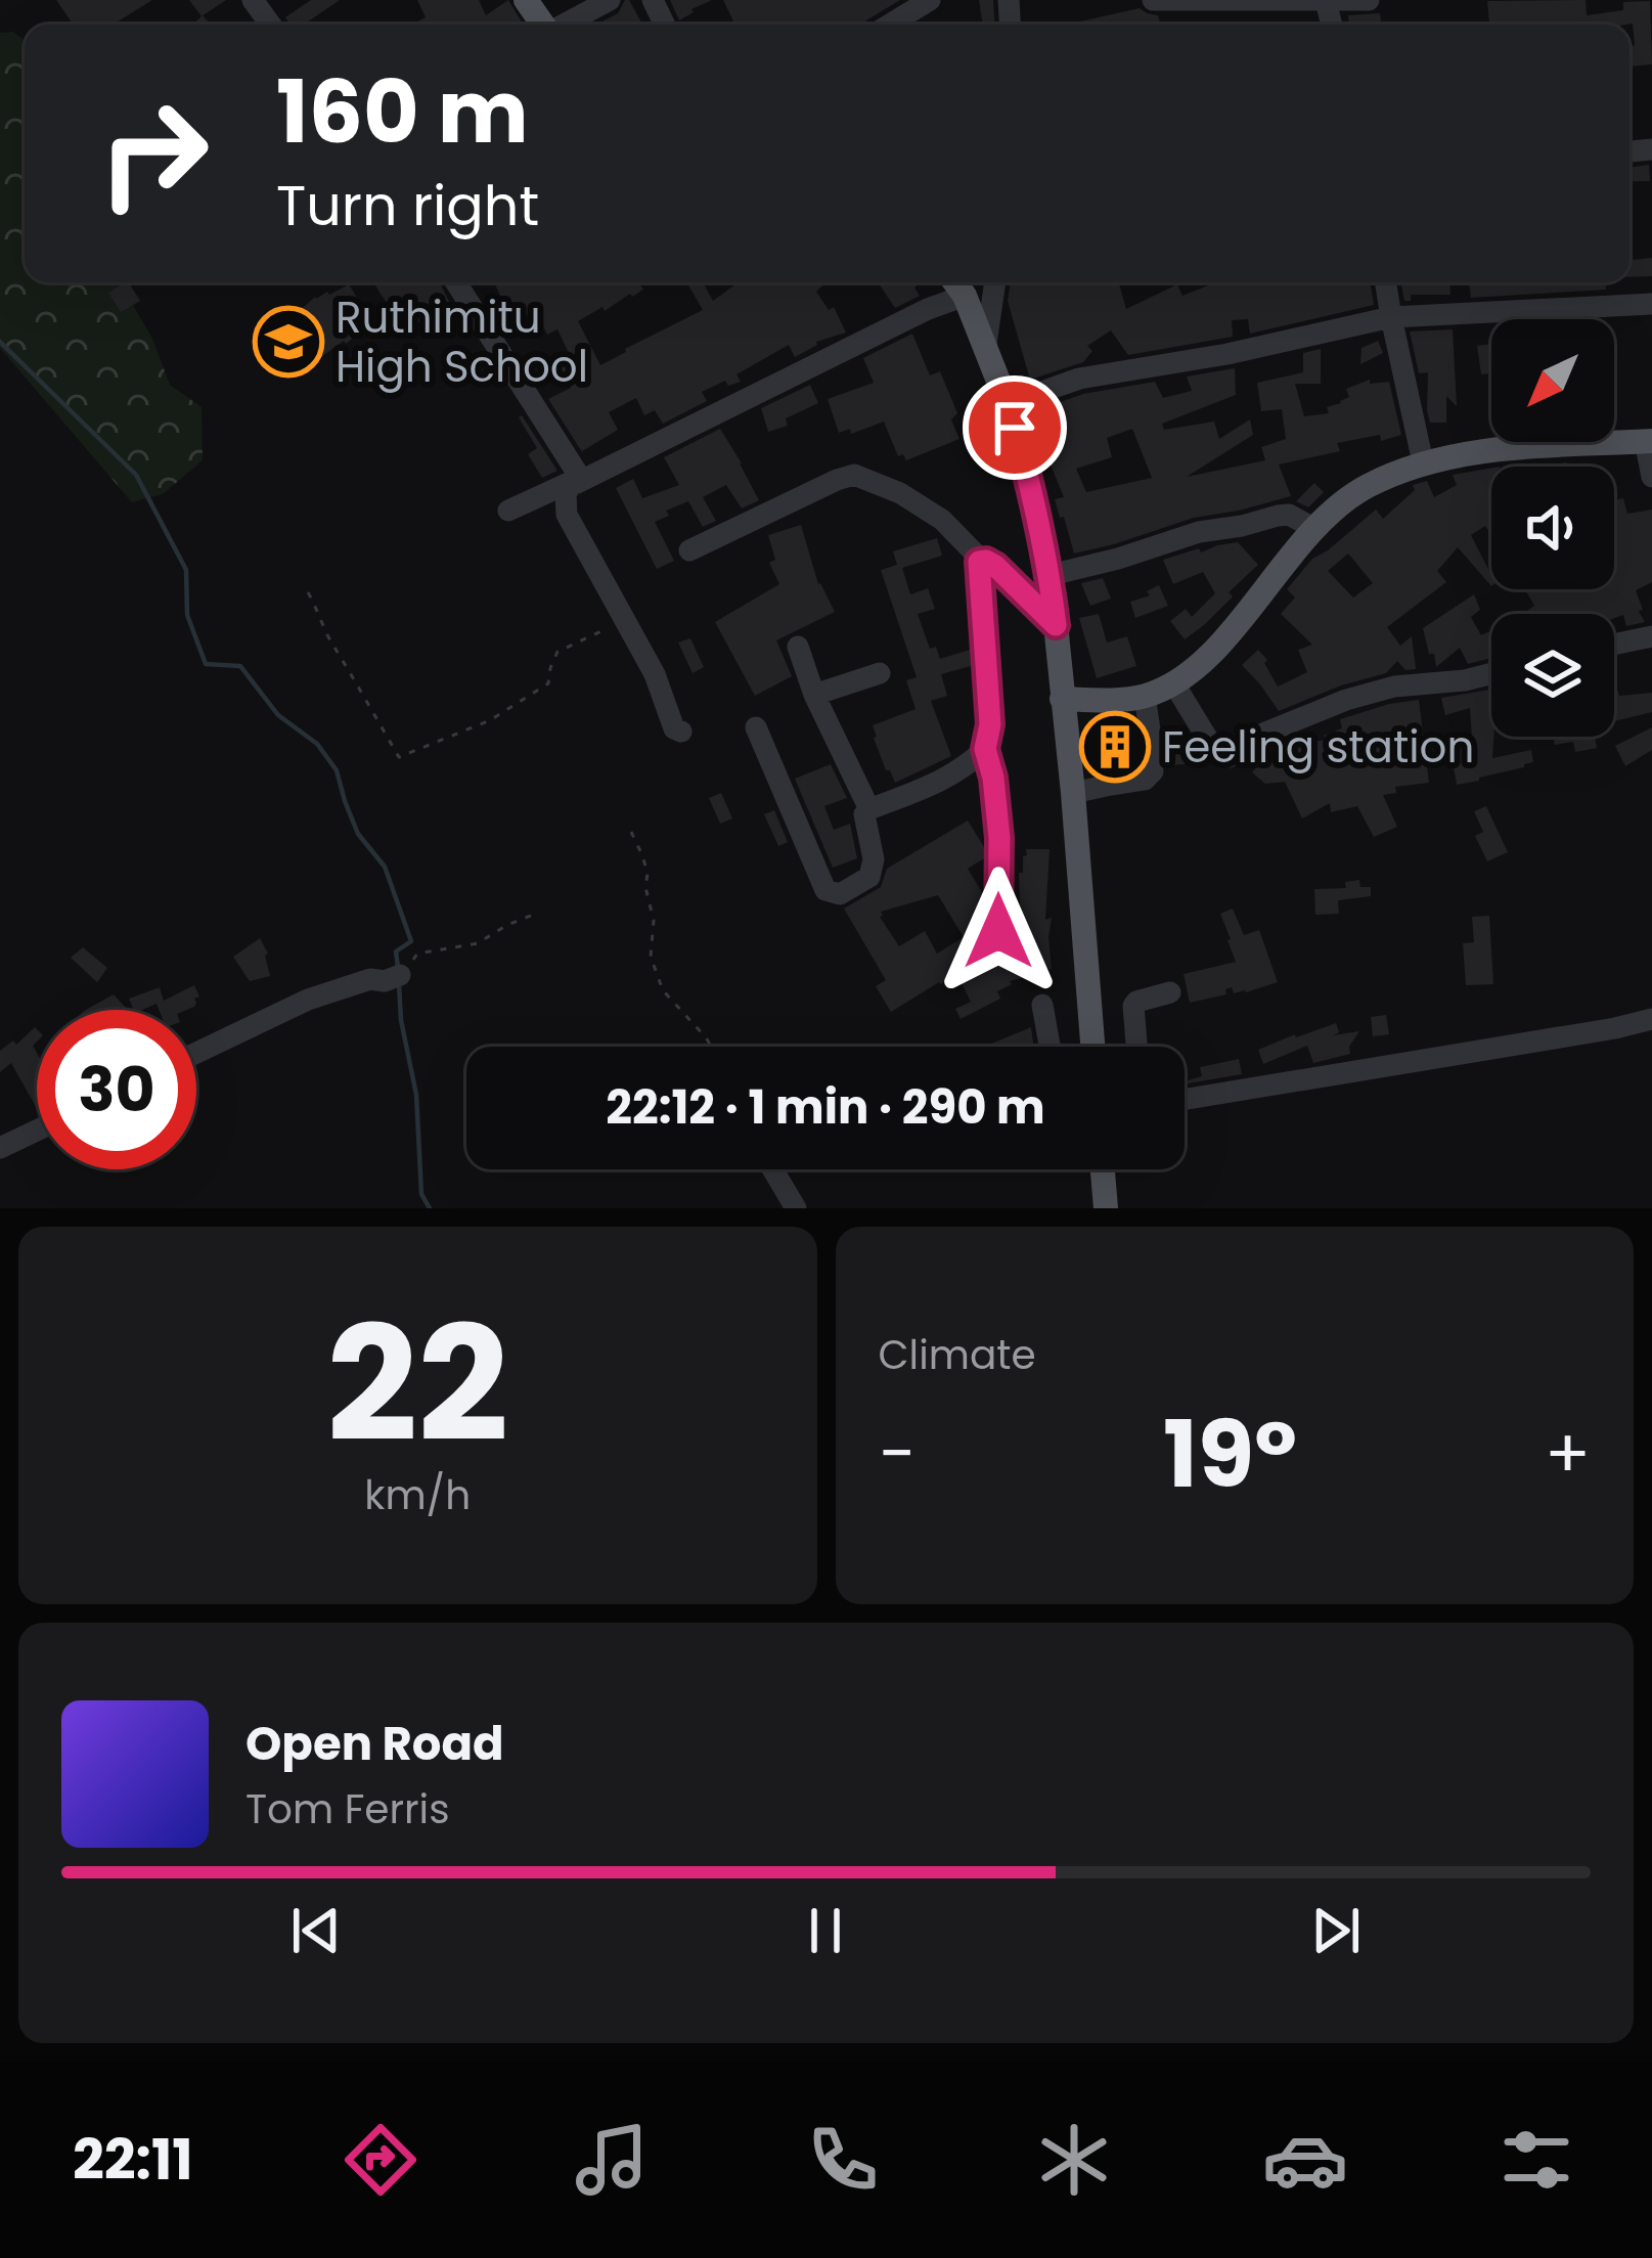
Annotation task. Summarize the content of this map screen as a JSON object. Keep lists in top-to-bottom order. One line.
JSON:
{"places":{"school or university":["Ruthimitu High School"],"building":["Feeling station"]},"north":"bottom left","page":{"turn":["160 m","Turn right"],"limit":"30","trip":"22:12 · 1 min · 290 m","tile":[["22","km/h"],"Climate"],"heat":["−","19°","+"],"song":["Open Road","Tom Ferris"],"tabs":"22:11"}}
